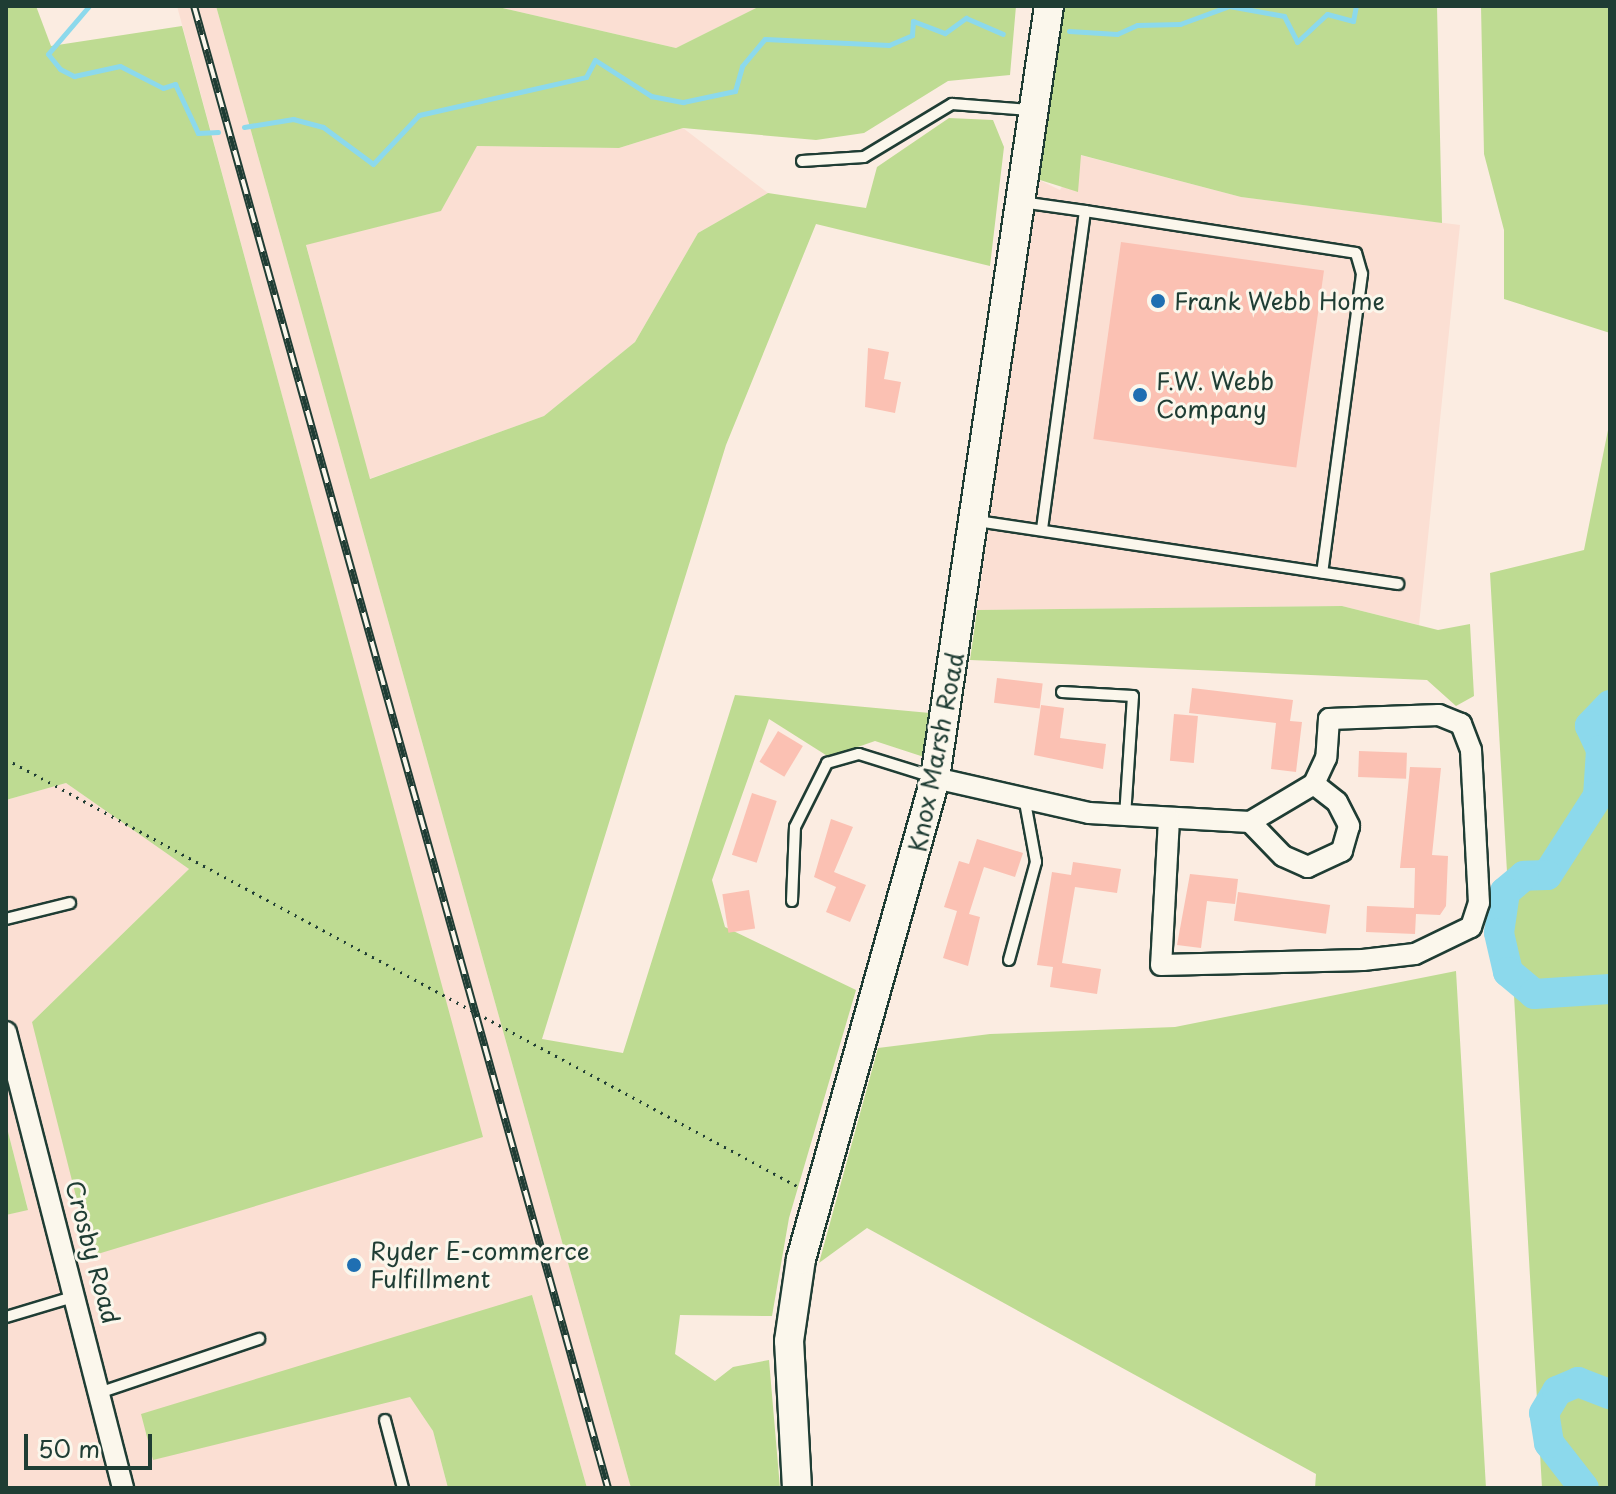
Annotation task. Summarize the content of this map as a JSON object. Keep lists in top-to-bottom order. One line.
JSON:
{"streets":{"main road":["Knox Marsh Road"],"street":["Crosby Road"]},"places":["Frank Webb Home","F.W. Webb Company","Ryder E-commerce Fulfillment"],"scale_bar":"50 m"}
